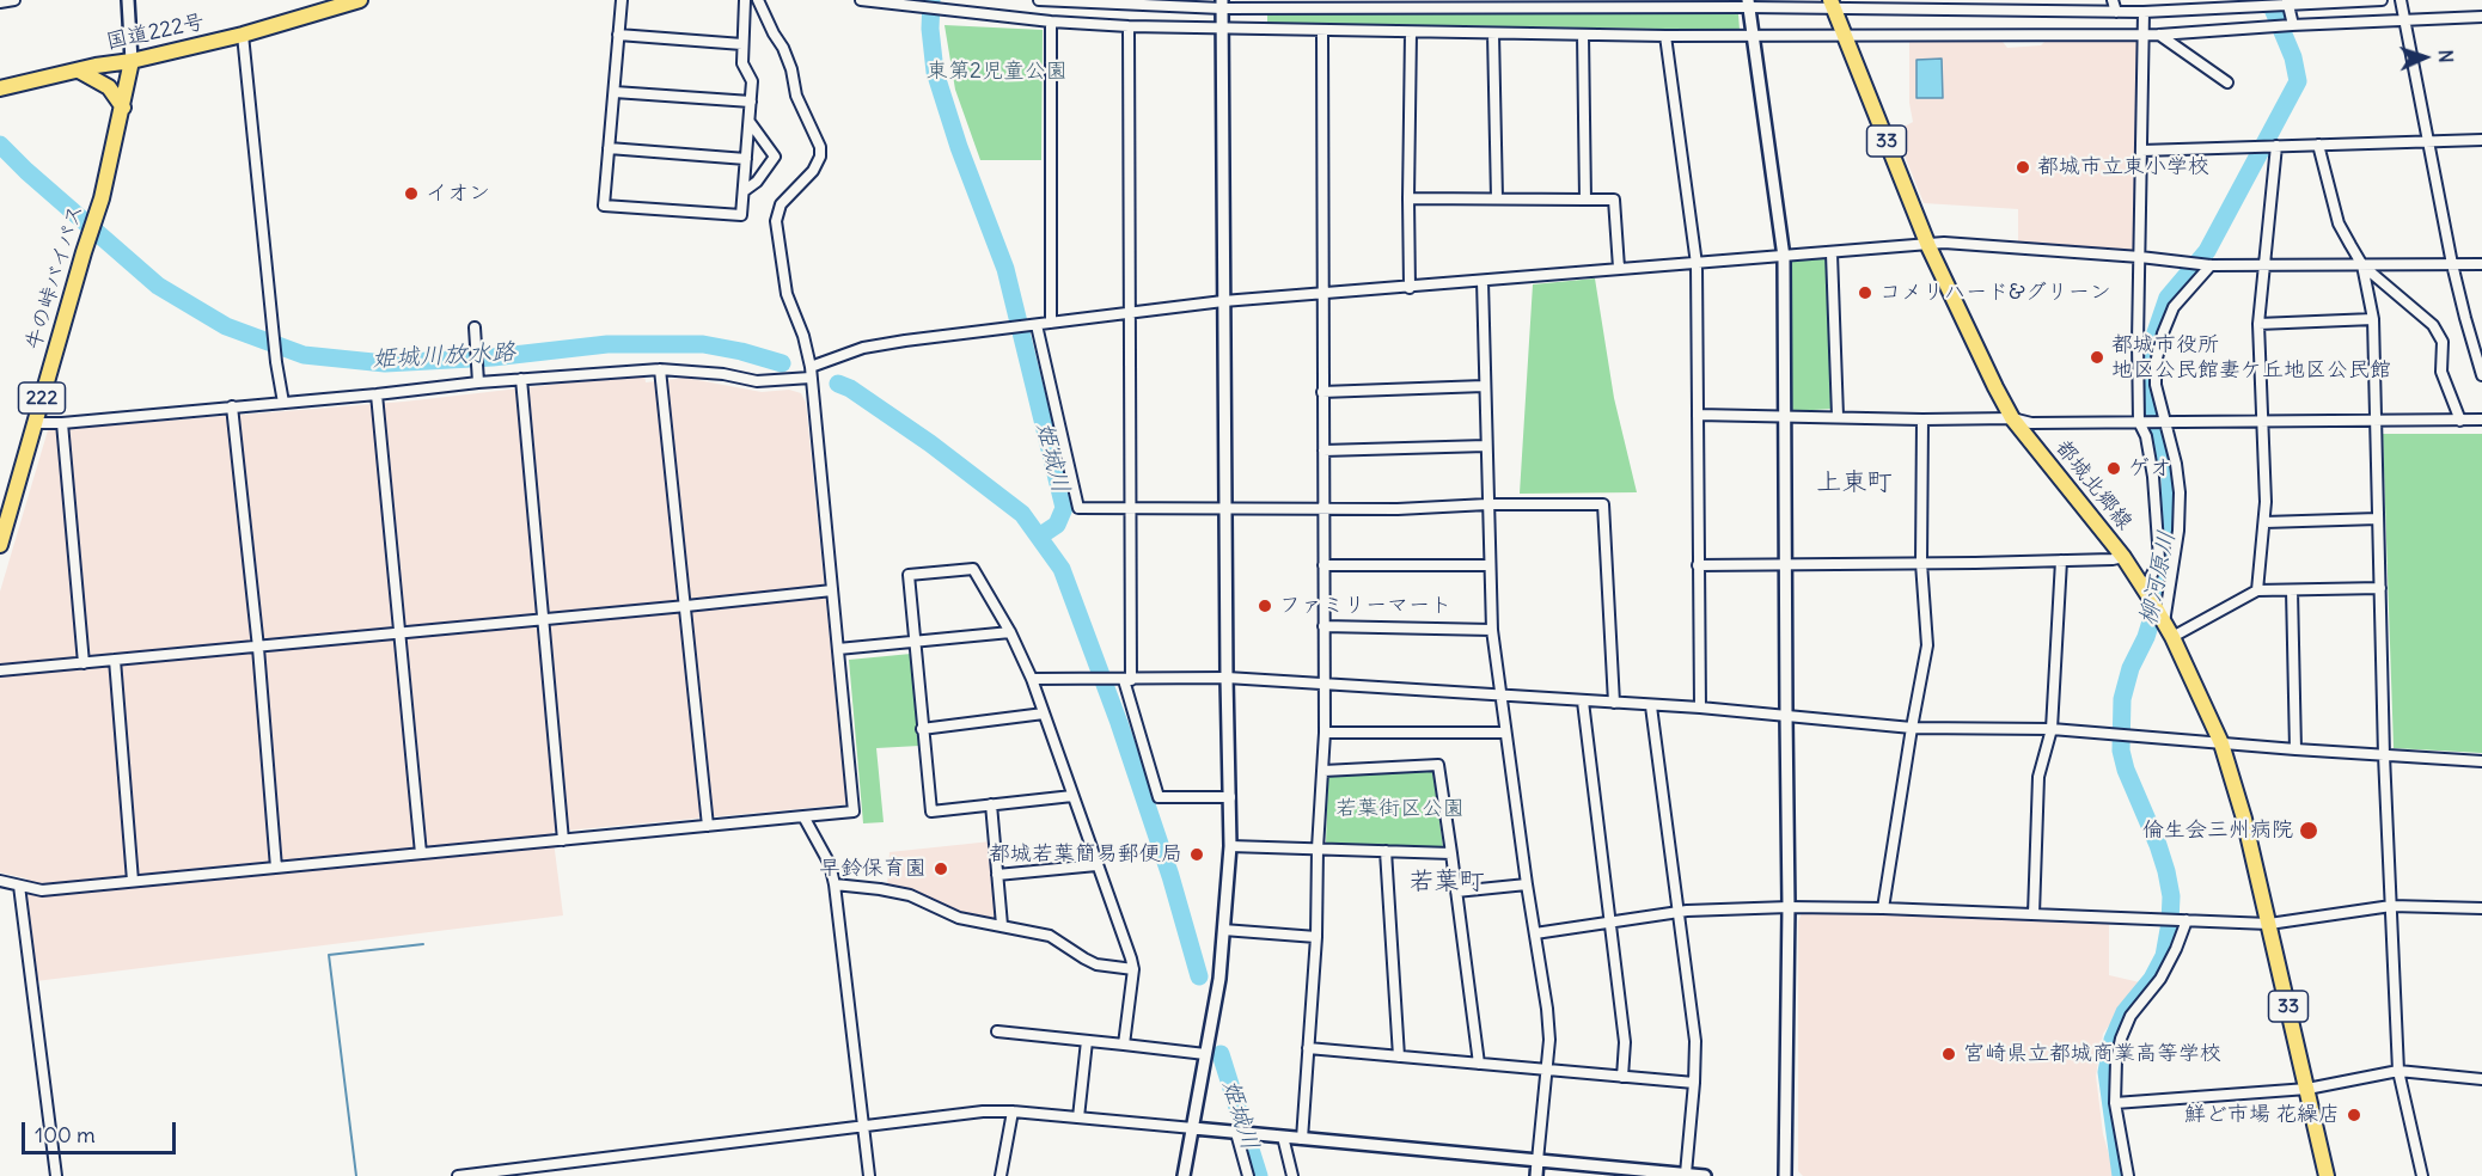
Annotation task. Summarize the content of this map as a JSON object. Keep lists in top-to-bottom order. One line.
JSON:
{"streets":{"main road":["国道222号","33","牛の峠バイパス","222","都城北郷線"]},"crossings":[["国道222号","牛の峠バイパス"]],"districts":["上東町","若葉町"],"water":["姫城川放水路","姫城川","柳河原川"],"parks":["東第2児童公園","若葉街区公園"],"places":["都城市立東小学校","イオン","コメリハード&グリーン","都城市役所 地区公民館妻ケ丘地区公民館","ゲオ","ファミリーマート","倫生会三州病院","都城若葉簡易郵便局","早鈴保育園","宮崎県立都城商業高等学校","鮮ど市場 花繰店"],"scale_bar":"100 m","north":"right"}
